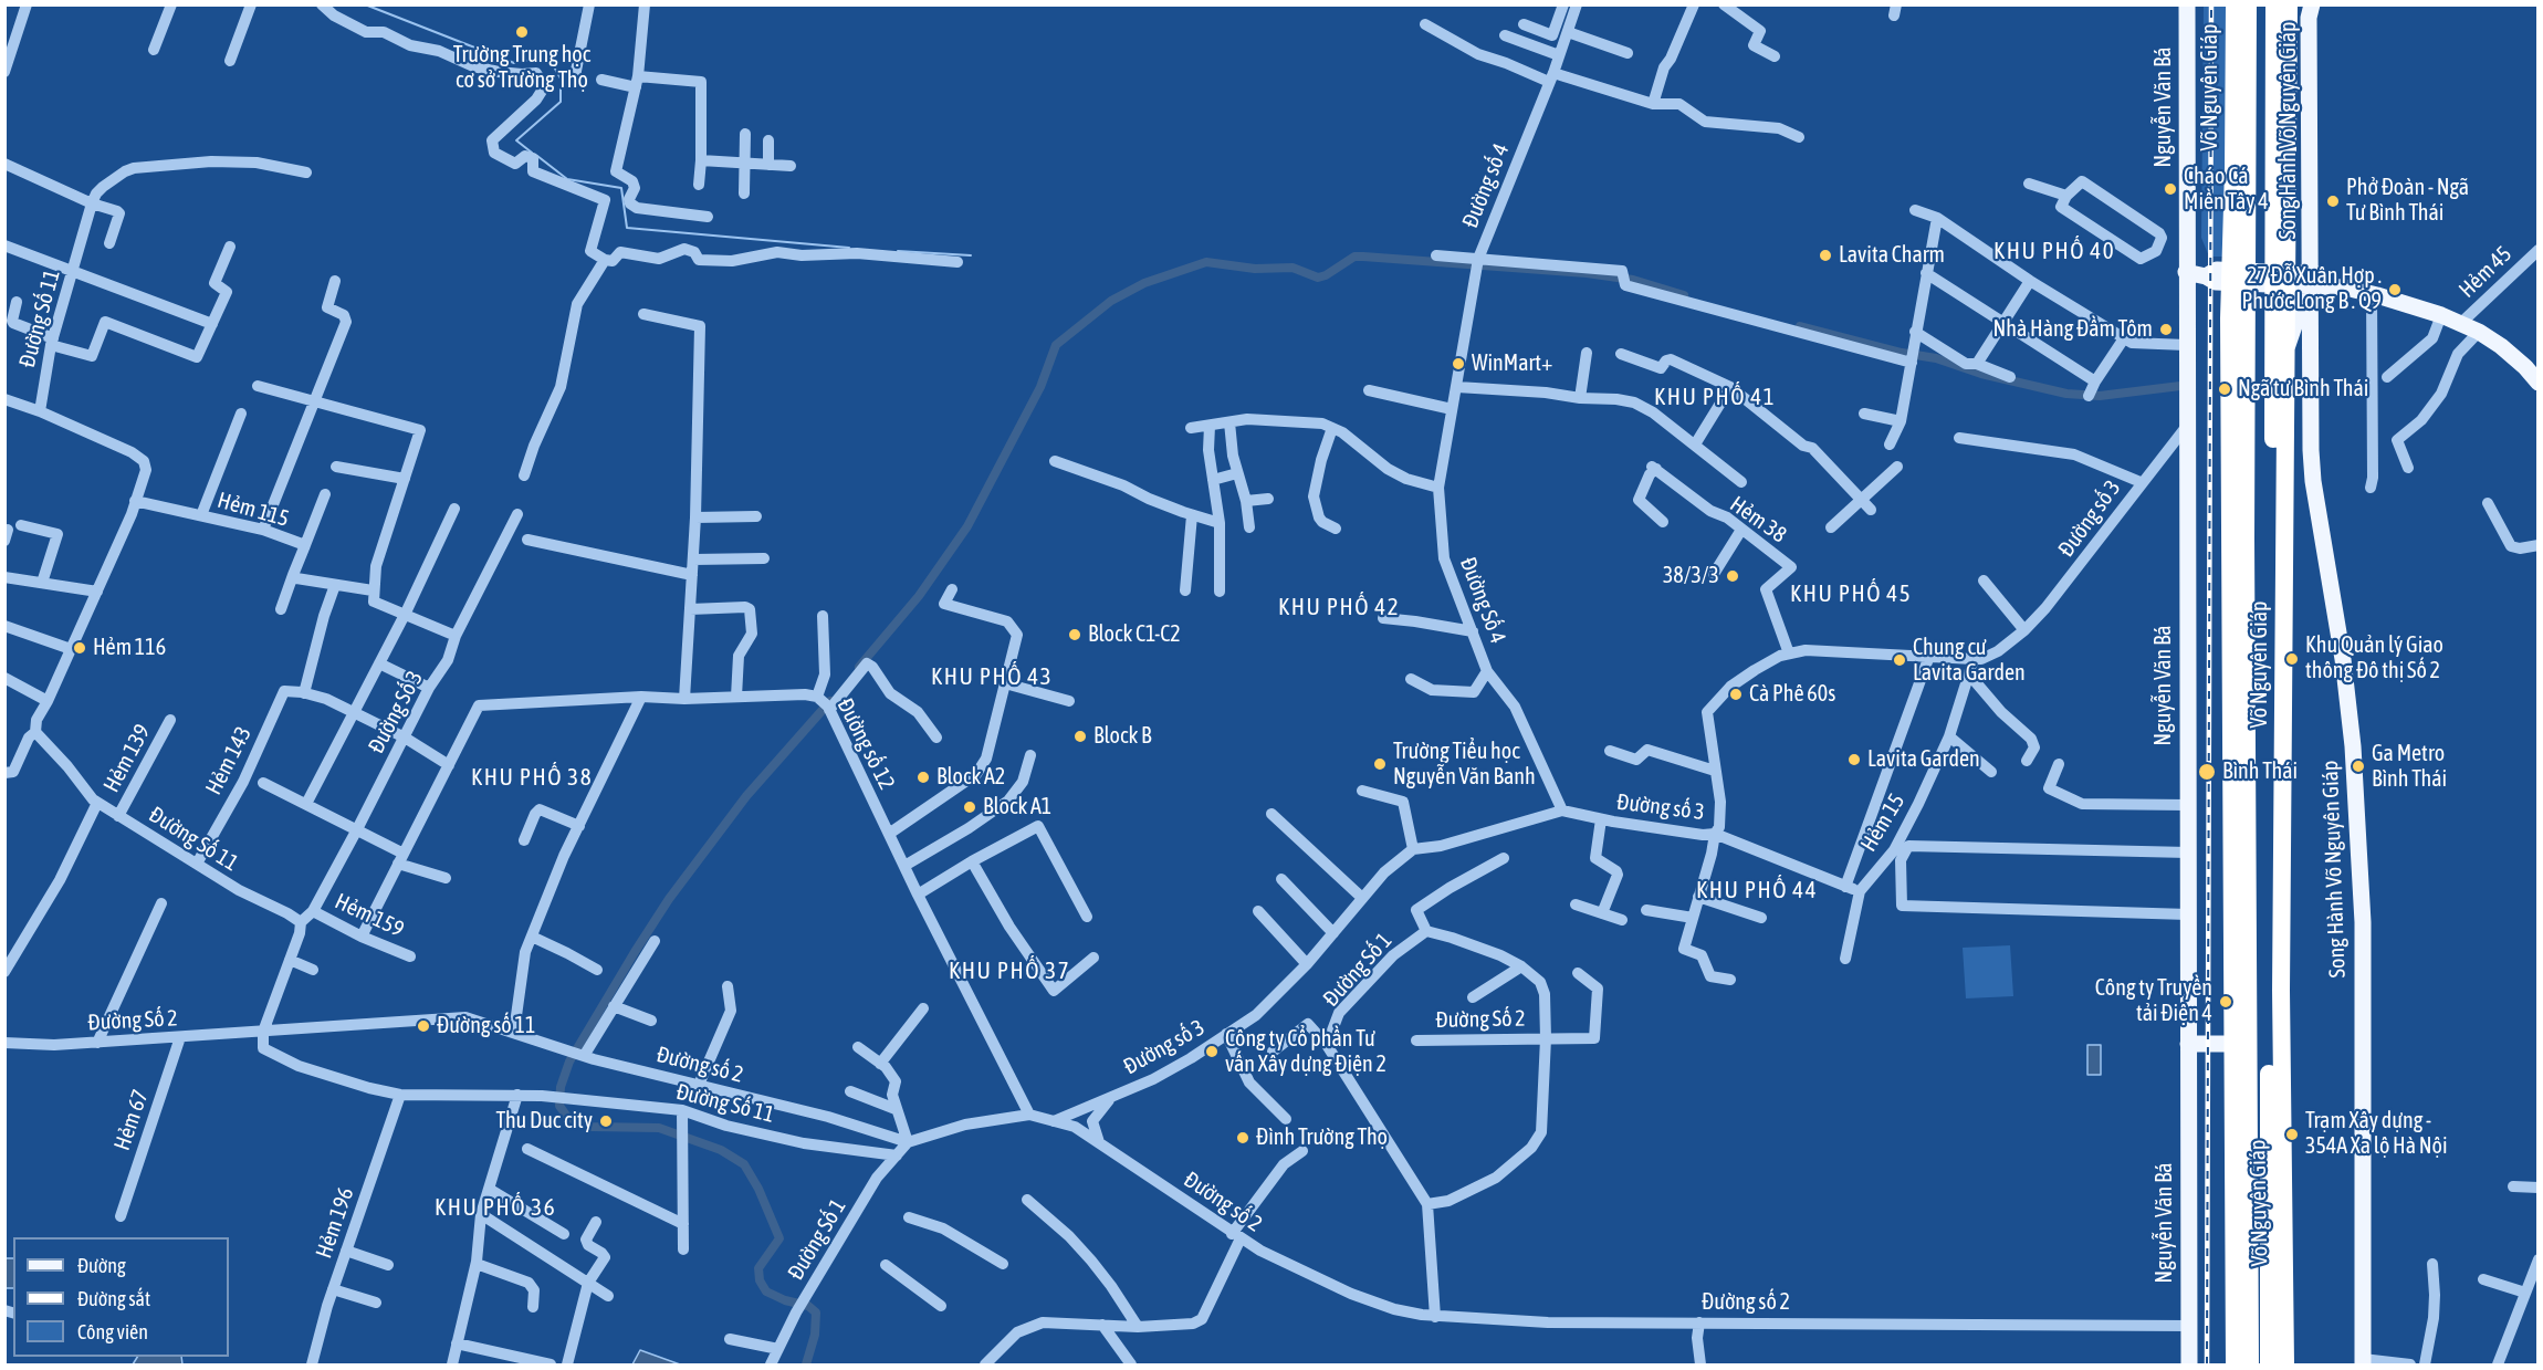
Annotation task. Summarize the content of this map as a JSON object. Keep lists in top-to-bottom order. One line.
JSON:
{"streets":{"highway":["Võ Nguyên Giáp"],"main road":["Nguyễn Văn Bá","Song Hành Võ Nguyên Giáp"],"street":["Đường số 4","Hẻm 45","Đường Số 11","Hẻm 115","Đường số 3","Hẻm 38","Đường Số 4","Đường Số 3","Đường số 12","Hẻm 139","Hẻm 143","Hẻm 15","Hẻm 159","Đường Số 1","Đường Số 2","Đường số 2","Hẻm 67","Hẻm 196"]},"crossings":[["Nguyễn Văn Bá","Đường số 3"],["Nguyễn Văn Bá","Đường số 2"],["Đường số 4","Đường Số 4"],["Đường Số 11","Đường Số 3"],["Đường Số 11","Hẻm 139"],["Đường Số 11","Hẻm 143"],["Đường Số 11","Đường Số 1"],["Đường Số 11","Đường Số 2"],["Đường Số 11","Đường số 2"],["Đường Số 11","Hẻm 196"],["Đường số 3","Hẻm 38"],["Đường số 3","Đường Số 4"],["Đường số 3","Hẻm 15"],["Đường số 3","Đường số 2"],["Đường Số 3","Hẻm 159"],["Đường số 12","Đường số 2"],["Đường Số 1","Đường Số 2"],["Đường Số 1","Đường số 2"],["Đường Số 2","Đường số 2"],["Đường Số 2","Hẻm 67"]],"districts":["KHU PHỐ 40","KHU PHỐ 41","KHU PHỐ 45","KHU PHỐ 42","KHU PHỐ 43","KHU PHỐ 38","KHU PHỐ 44","KHU PHỐ 37","KHU PHỐ 36"],"places":["Trường Trung học cơ sở Trường Thọ","Cháo Cá Miền Tây 4","Phở Đoàn - Ngã Tư Bình Thái","Lavita Charm","27 Đỗ Xuân Hợp . Phước Long B . Q9","Nhà Hàng Đầm Tôm","WinMart+","Ngã tư Bình Thái","38/3/3","Block C1-C2","Hẻm 116","Khu Quản lý Giao thông Đô thị Số 2","Chung cư Lavita Garden","Cà Phê 60s","Block B","Lavita Garden","Trường Tiểu học Nguyễn Văn Banh","Ga Metro Bình Thái","Bình Thái","Block A2","Block A1","Công ty Truyền tải Điện 4","Đường số 11","Công ty Cổ phần Tư vấn Xây dựng Điện 2","Thu Duc city","Trạm Xây dựng - 354A Xa lộ Hà Nội","Đình Trường Thọ"],"legend":["Đường","Đường sắt","Công viên"]}
